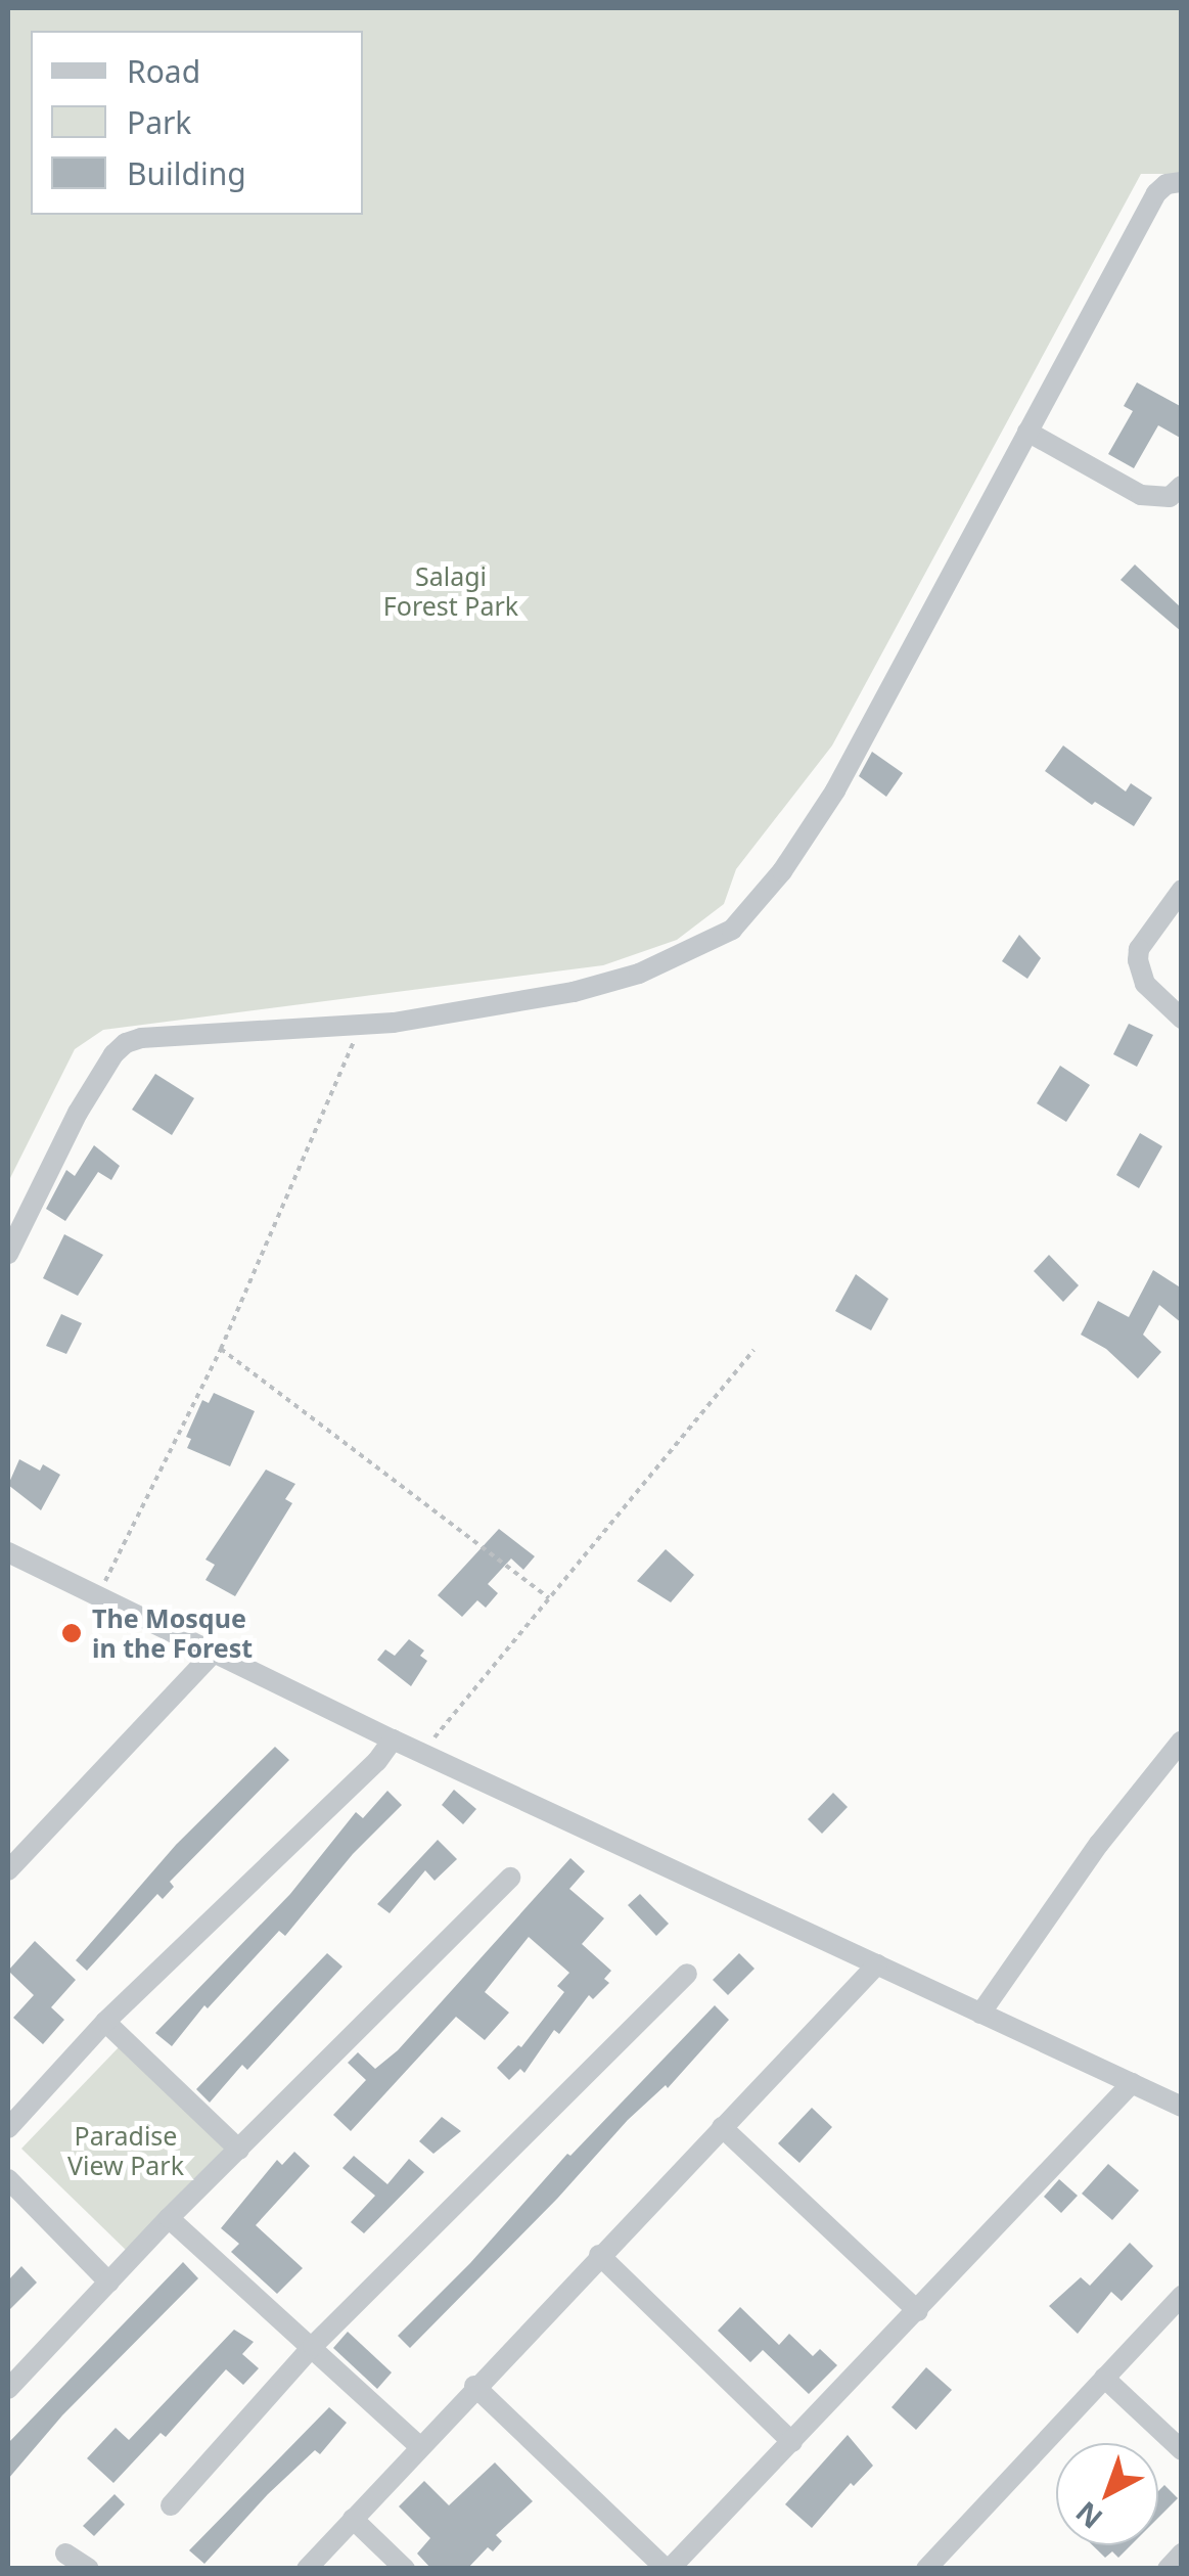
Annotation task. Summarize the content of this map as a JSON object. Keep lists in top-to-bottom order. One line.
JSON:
{"parks":["Salagi Forest Park","Paradise View Park"],"places":["The Mosque in the Forest"],"legend":["Road","Park","Building"],"north":"bottom left"}
